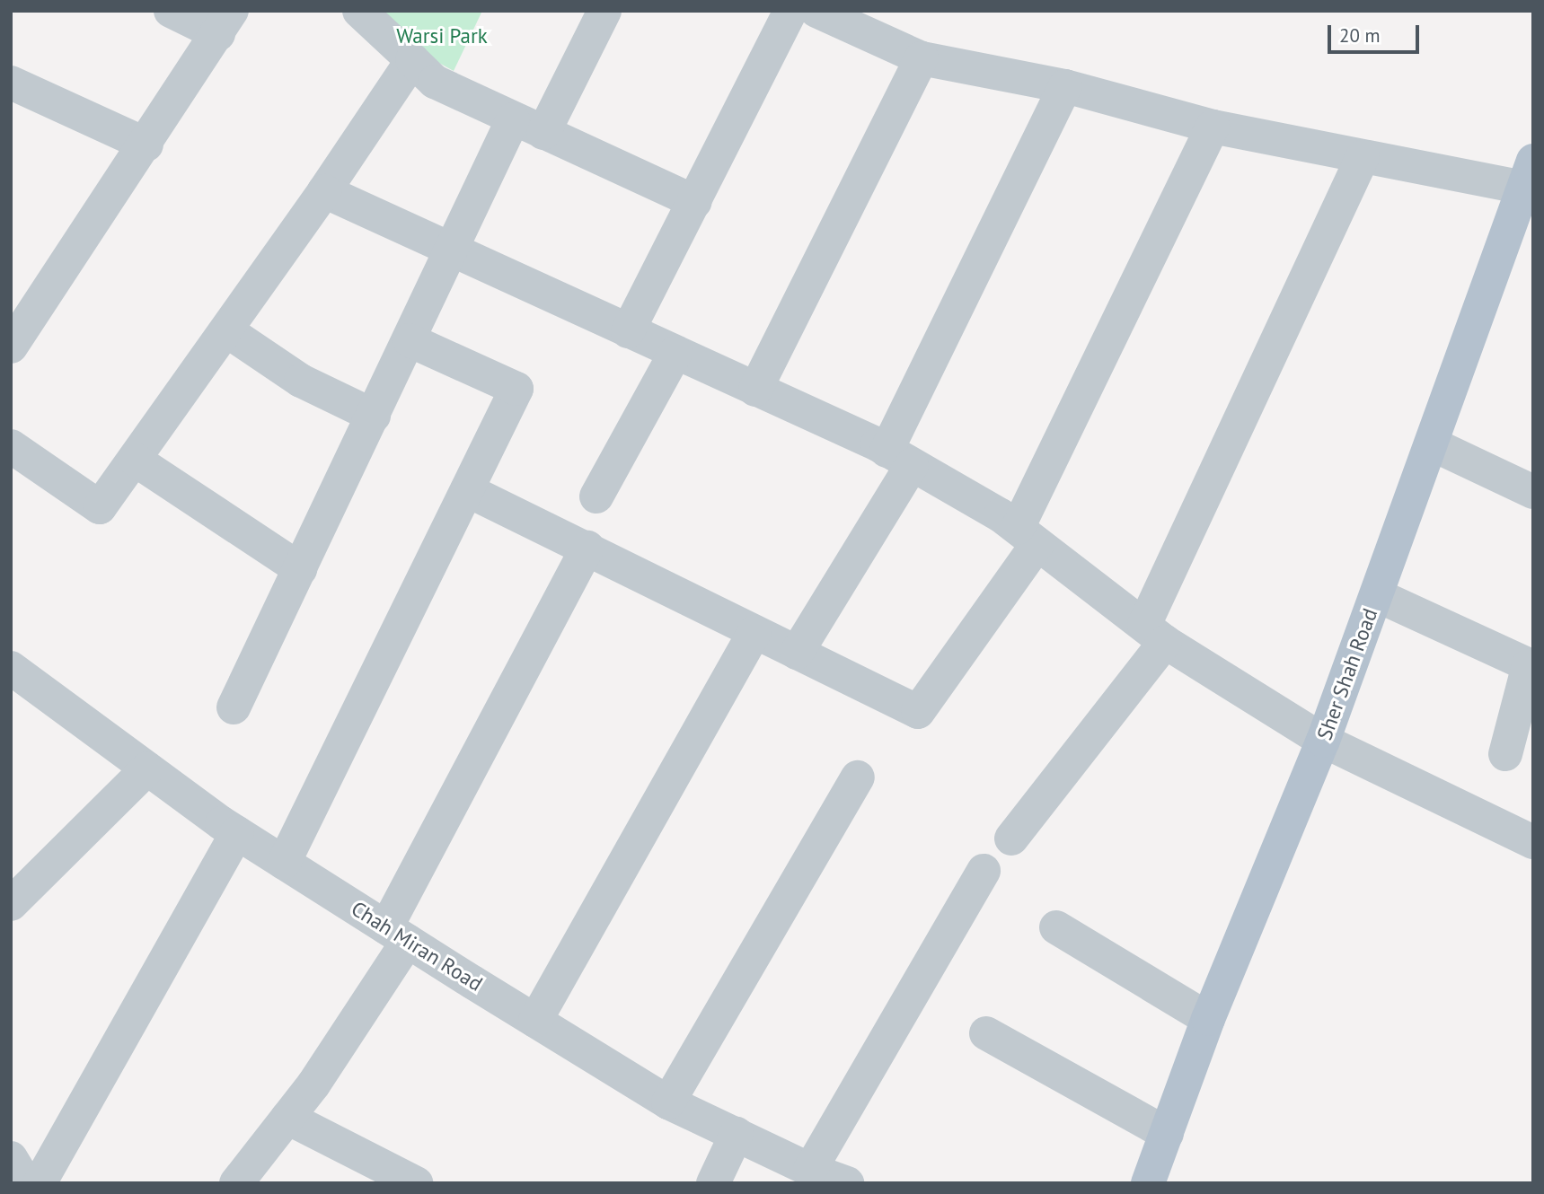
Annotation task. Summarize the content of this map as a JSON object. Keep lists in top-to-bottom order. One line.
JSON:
{"streets":{"main road":["Sher Shah Road"],"street":["Chah Miran Road"]},"parks":["Warsi Park"],"scale_bar":"20 m"}
